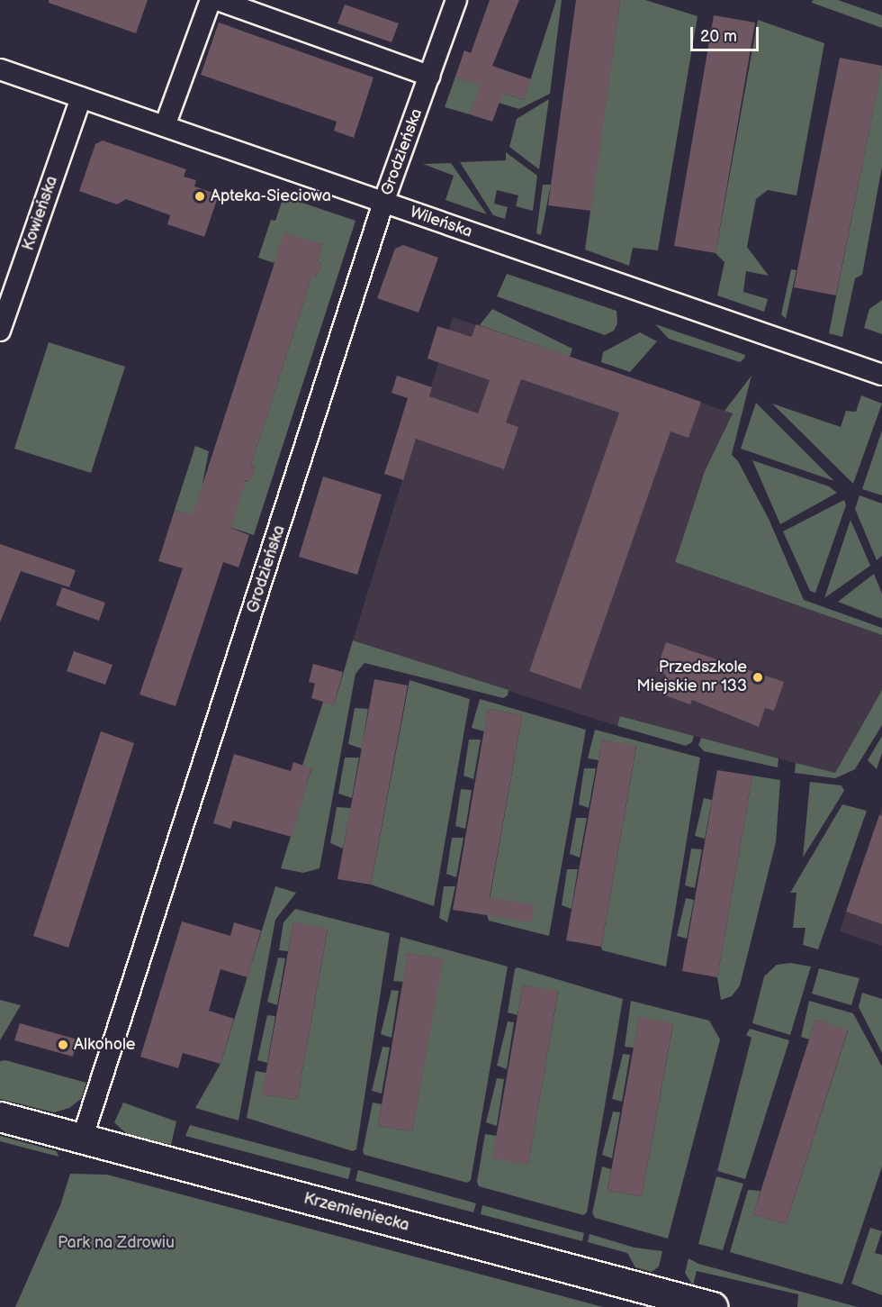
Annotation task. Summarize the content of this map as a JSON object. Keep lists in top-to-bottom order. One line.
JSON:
{"streets":{"main road":["Krzemieniecka"],"street":["Grodzieńska","Kowieńska","Wileńska"]},"crossings":[["Grodzieńska","Wileńska"],["Grodzieńska","Krzemieniecka"],["Kowieńska","Wileńska"]],"parks":["Park na Zdrowiu"],"places":["Apteka-Sieciowa","Przedszkole Miejskie nr 133","Alkohole"],"scale_bar":"20 m"}
